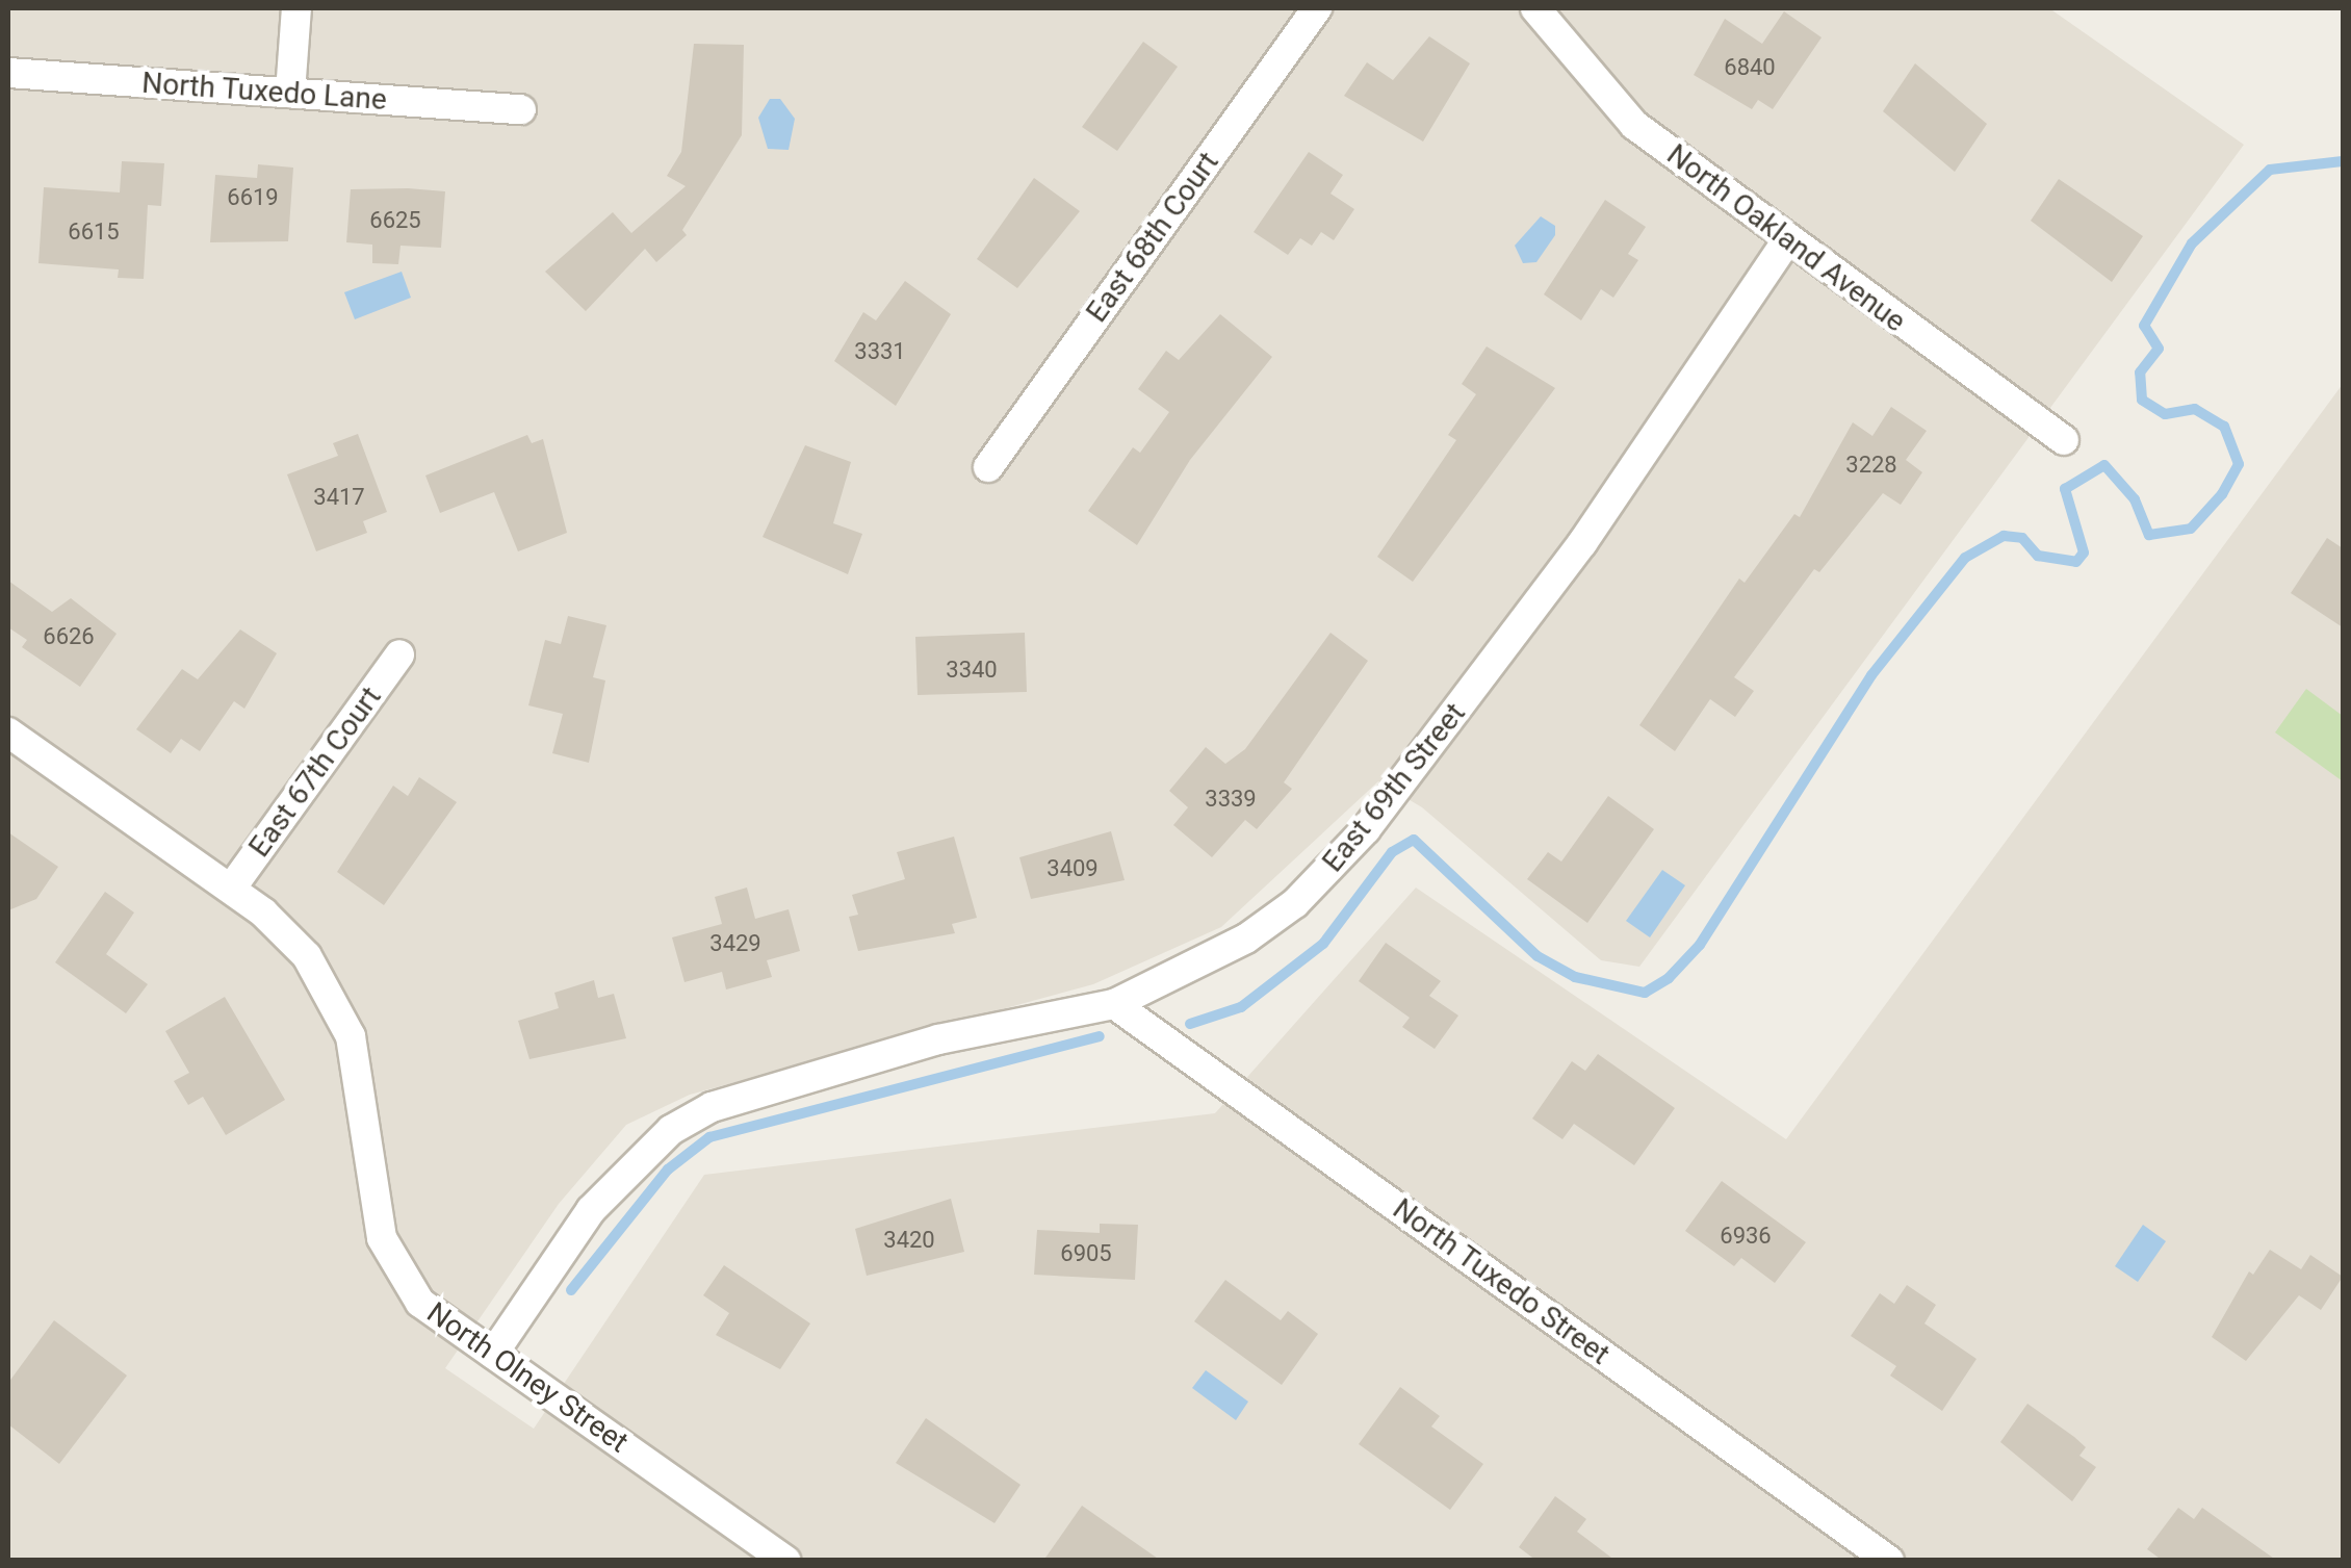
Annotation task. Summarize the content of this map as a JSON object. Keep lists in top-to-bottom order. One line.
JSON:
{"streets":{"street":["North Tuxedo Lane","East 68th Court","North Oakland Avenue","East 67th Court","East 69th Street","North Tuxedo Street","North Olney Street"]},"crossings":[["North Oakland Avenue","East 69th Street"],["East 67th Court","North Olney Street"],["East 69th Street","North Tuxedo Street"],["East 69th Street","North Olney Street"]],"house_numbers":["6840","6619","6625","6615","3331","3228","3417","6626","3340","3339","3409","3429","6936","3420","6905"]}
